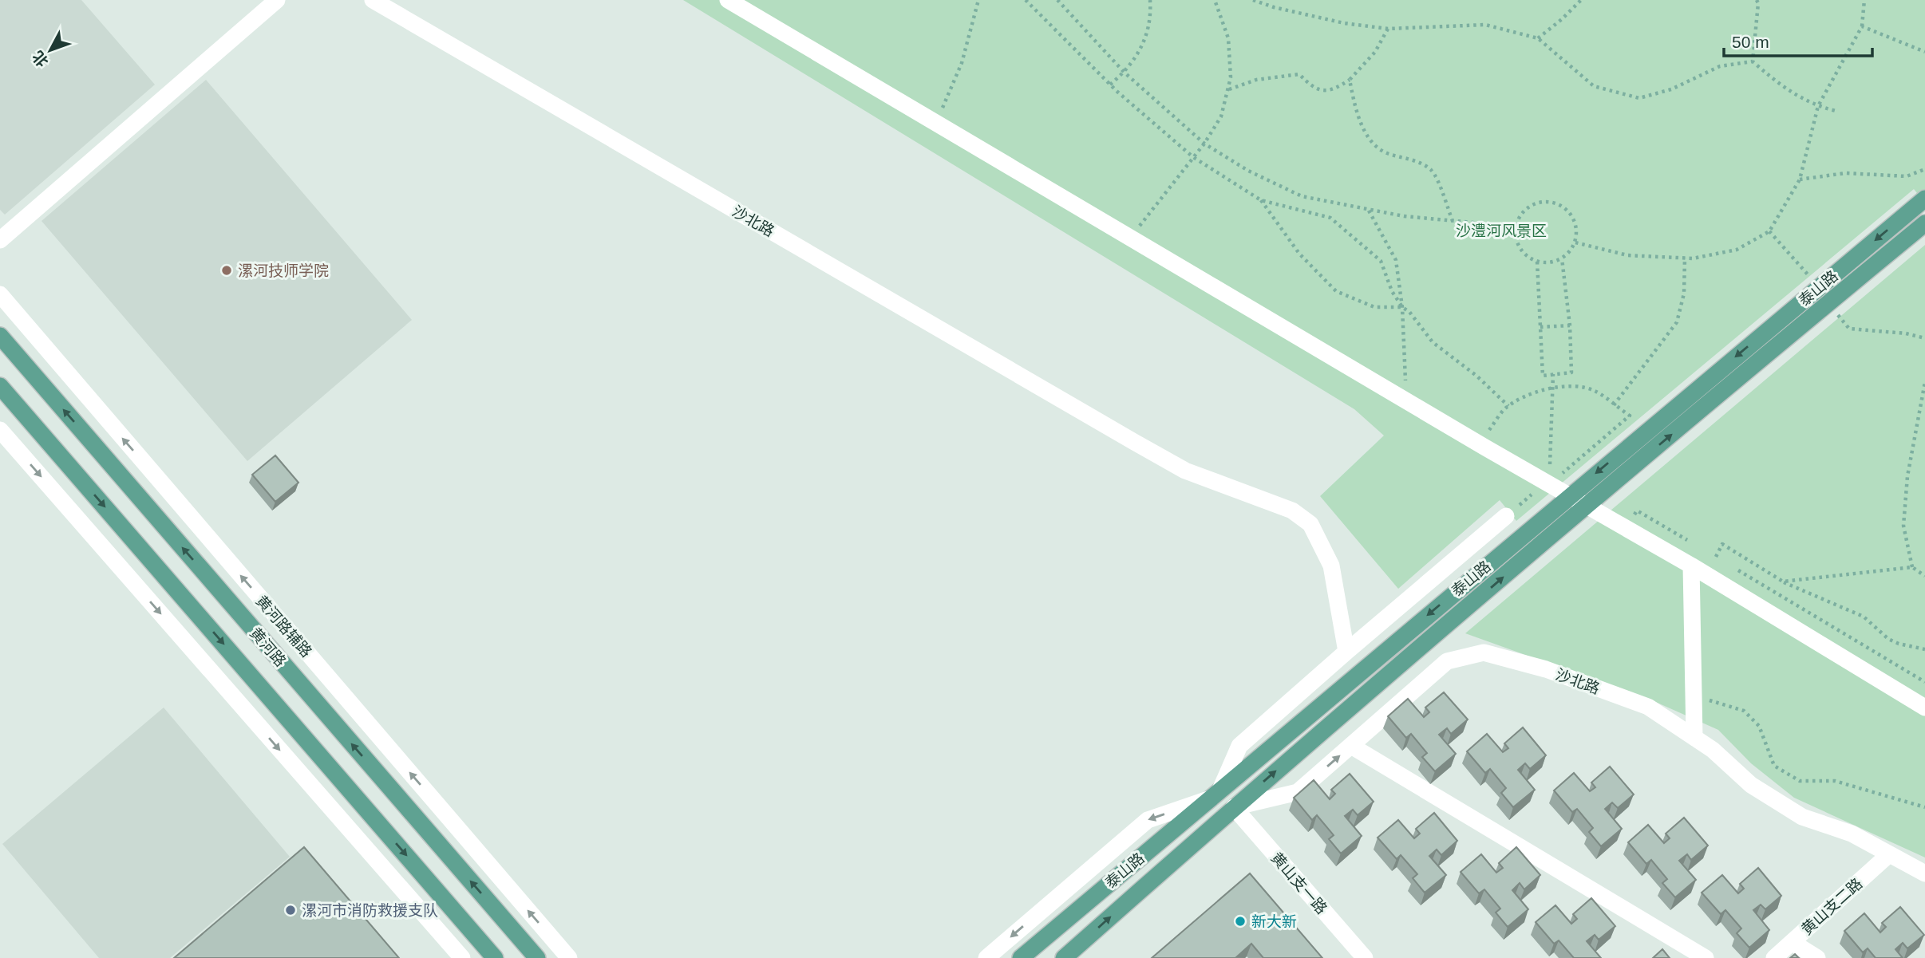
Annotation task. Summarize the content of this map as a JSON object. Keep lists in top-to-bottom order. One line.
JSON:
{"streets":{"main road":["泰山路","黄河路"],"street":["沙北路","黄河路辅路","黄山支一路","黄山支二路"]},"crossings":[["沙北路","泰山路"],["沙北路","黄山支一路"],["沙北路","黄山支二路"],["泰山路","黄山支一路"]],"parks":["沙澧河风景区"],"places":["漯河技师学院","漯河市消防救援支队","新大新"],"scale_bar":"50 m","north":"bottom left"}
